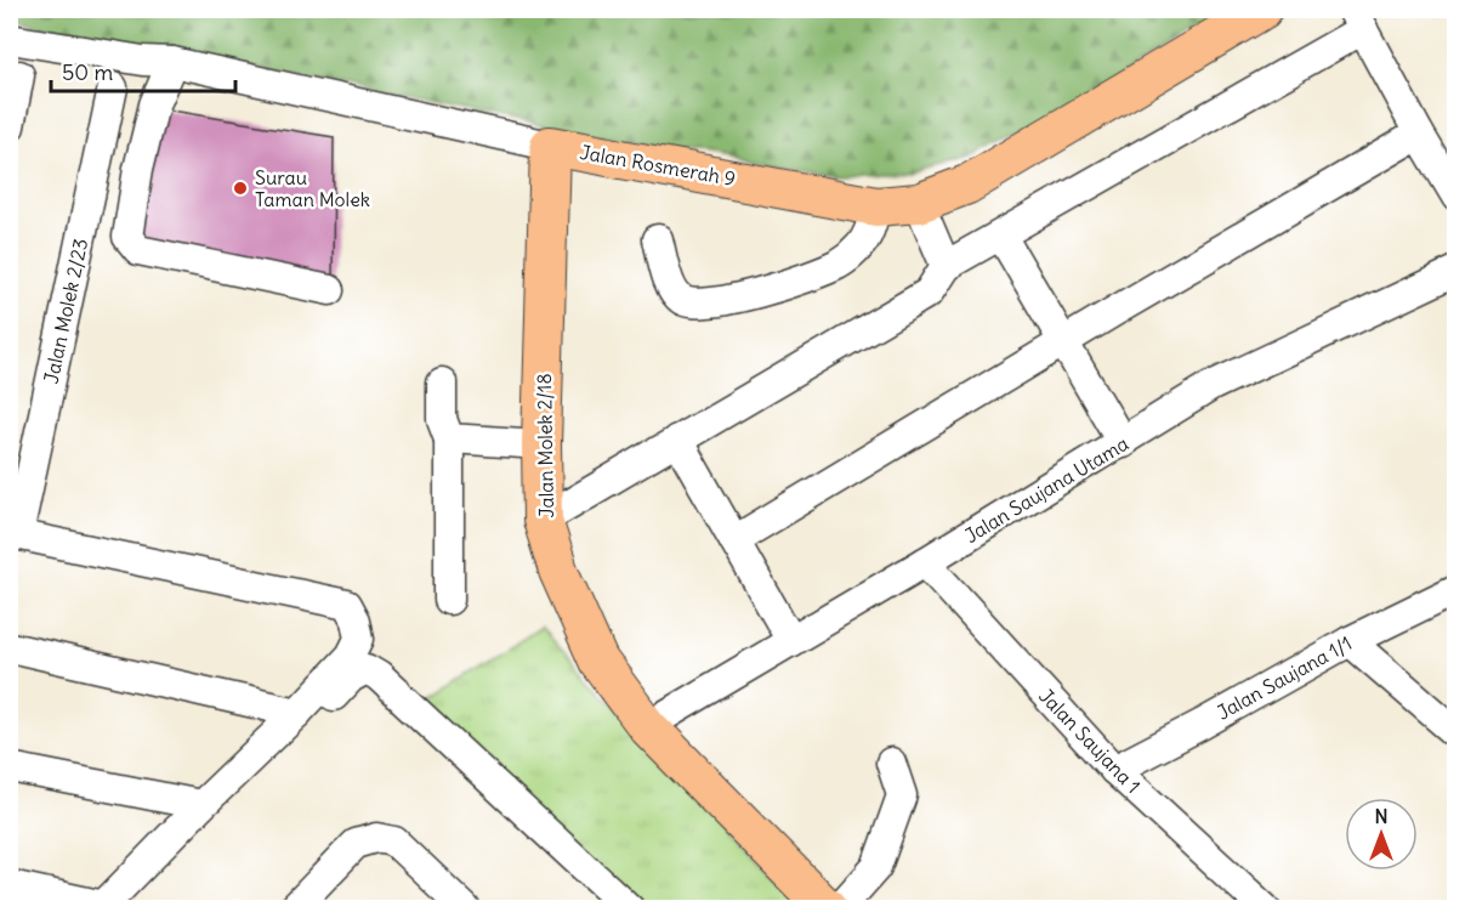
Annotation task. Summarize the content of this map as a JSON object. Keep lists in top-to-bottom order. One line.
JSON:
{"streets":{"main road":["Jalan Rosmerah 9","Jalan Molek 2/18"],"street":["Jalan Molek 2/23","Jalan Saujana Utama","Jalan Saujana 1/1","Jalan Saujana 1"]},"crossings":[["Jalan Rosmerah 9","Jalan Molek 2/18"],["Jalan Molek 2/18","Jalan Saujana Utama"],["Jalan Saujana Utama","Jalan Saujana 1"],["Jalan Saujana 1/1","Jalan Saujana 1"]],"places":["Surau Taman Molek"],"scale_bar":"50 m","north":"top"}
